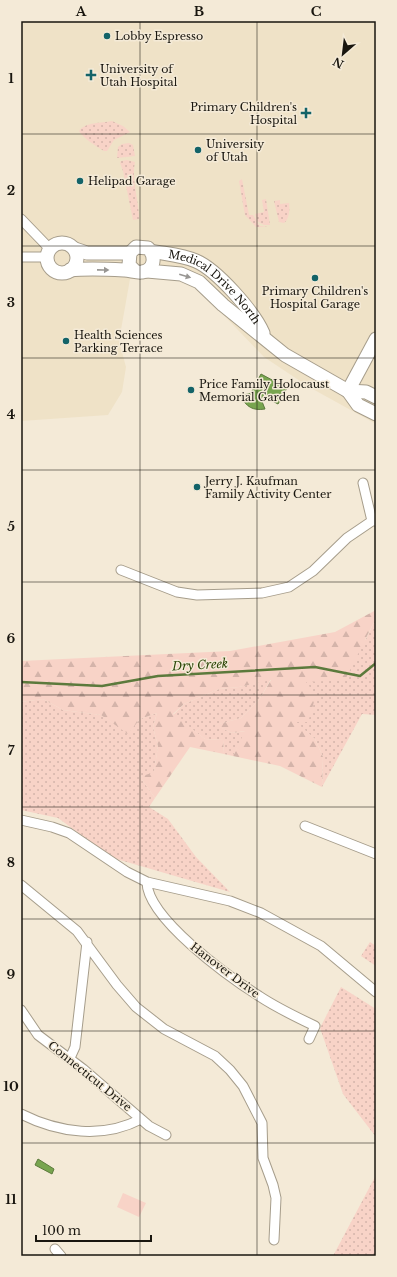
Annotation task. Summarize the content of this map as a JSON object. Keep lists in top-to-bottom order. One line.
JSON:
{"streets":{"street":["Medical Drive North","Hanover Drive","Connecticut Drive"]},"water":["Dry Creek"],"places":{"other":["Lobby Espresso","University of Utah","Helipad Garage","Primary Children's Hospital Garage","Health Sciences Parking Terrace","Price Family Holocaust Memorial Garden","Jerry J. Kaufman Family Activity Center"],"health":["University of Utah Hospital","Primary Children's Hospital"]},"scale_bar":"100 m","north":"bottom left","grid":{"columns":["A","B","C"],"rows":["1","2","3","4","5","6","7","8","9","10","11"]}}
